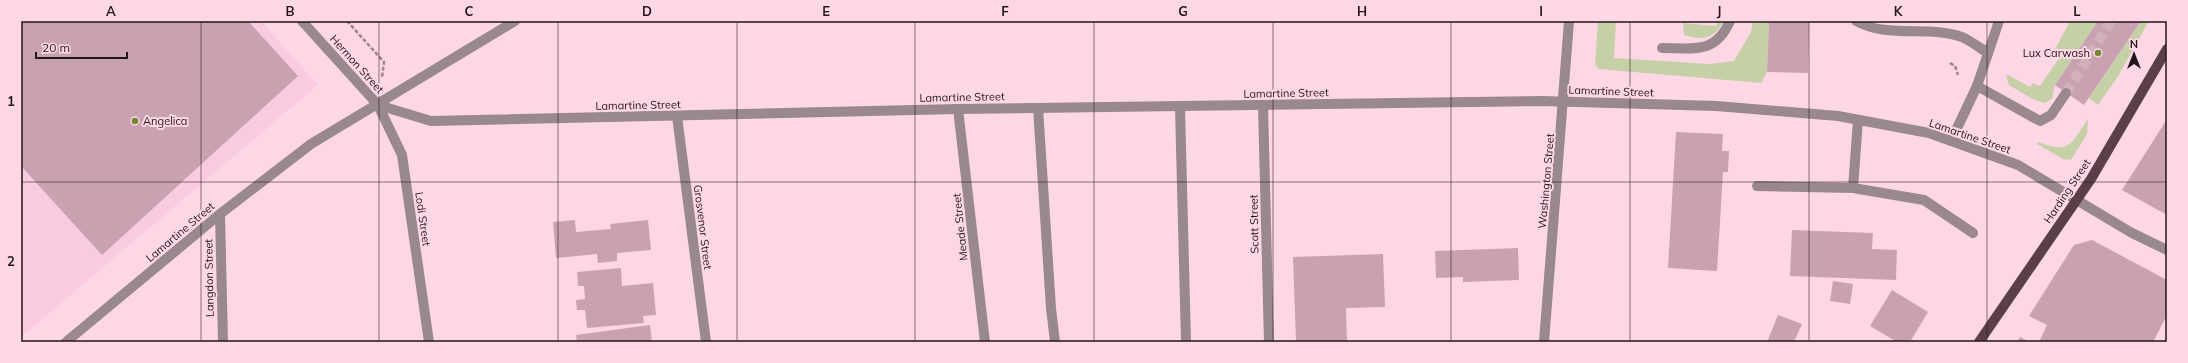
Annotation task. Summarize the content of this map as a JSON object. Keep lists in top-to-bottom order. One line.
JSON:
{"streets":{"main road":["Harding Street"],"street":["Hermon Street","Lamartine Street","Washington Street","Lodi Street","Scott Street","Grosvenor Street","Meade Street","Langdon Street"]},"crossings":[["Hermon Street","Lamartine Street"],["Hermon Street","Lodi Street"],["Lamartine Street","Washington Street"],["Lamartine Street","Harding Street"],["Lamartine Street","Lodi Street"],["Lamartine Street","Scott Street"],["Lamartine Street","Grosvenor Street"],["Lamartine Street","Meade Street"],["Lamartine Street","Langdon Street"]],"places":["Lux Carwash","Angelica"],"scale_bar":"20 m","north":"top","grid":{"columns":["A","B","C","D","E","F","G","H","I","J","K","L"],"rows":["1","2"]}}
